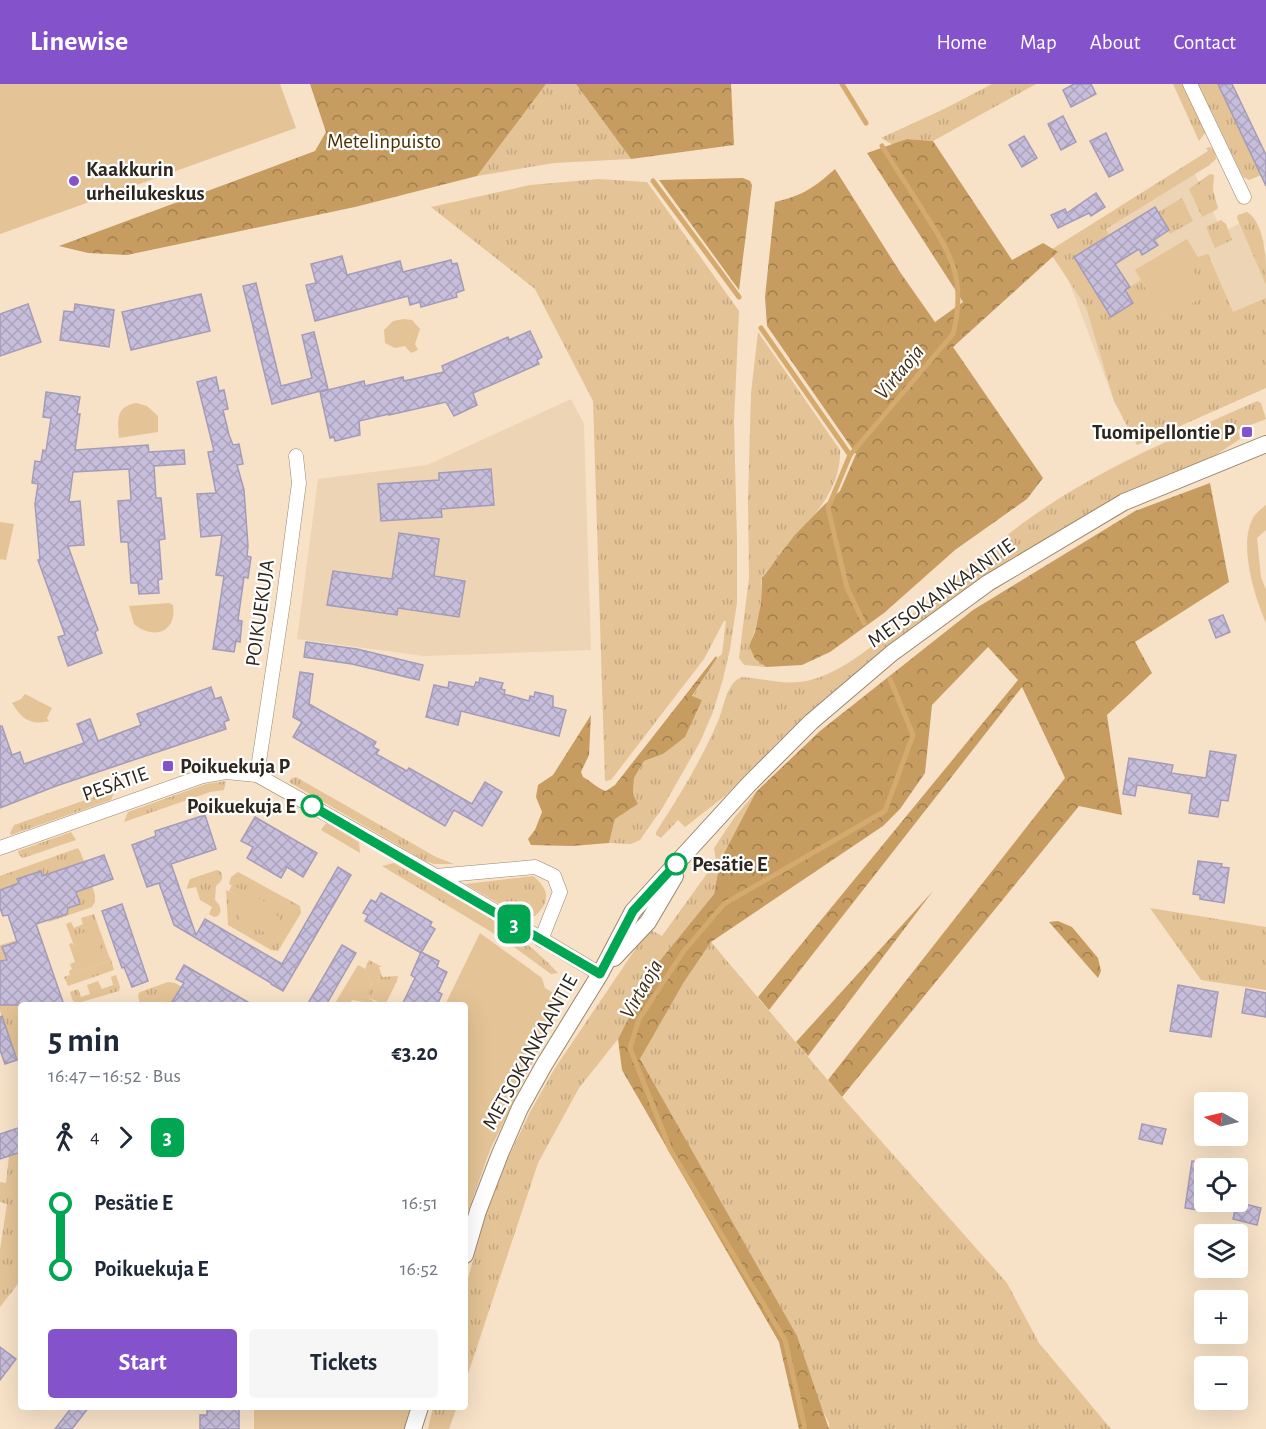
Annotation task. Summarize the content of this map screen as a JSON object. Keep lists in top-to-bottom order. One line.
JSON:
{"streets":{"street":["METSOKANKAANTIE","POIKUEKUJA","PESÄTIE"]},"crossings":[["METSOKANKAANTIE","PESÄTIE"],["POIKUEKUJA","PESÄTIE"]],"water":["Virtaoja"],"parks":["Metelinpuisto"],"places":{"other":["Kaakkurin urheilukeskus","Poikuekuja E","Pesätie E"],"transit":["Tuomipellontie P","Poikuekuja P"]},"lines":["bus line 3"],"north":"left","page":{"header":"Linewise","nav":["Home","Map","About","Contact"],"on_map":"3","heading":["5 min","16:47 – 16:52 · Bus","€3.20"],"map_buttons":["+","−"],"legs":["4","3"],"list":[{"name":"Pesätie E","value":"16:51"},{"name":"Poikuekuja E","value":"16:52"}],"buttons":["Start","Tickets"]}}
